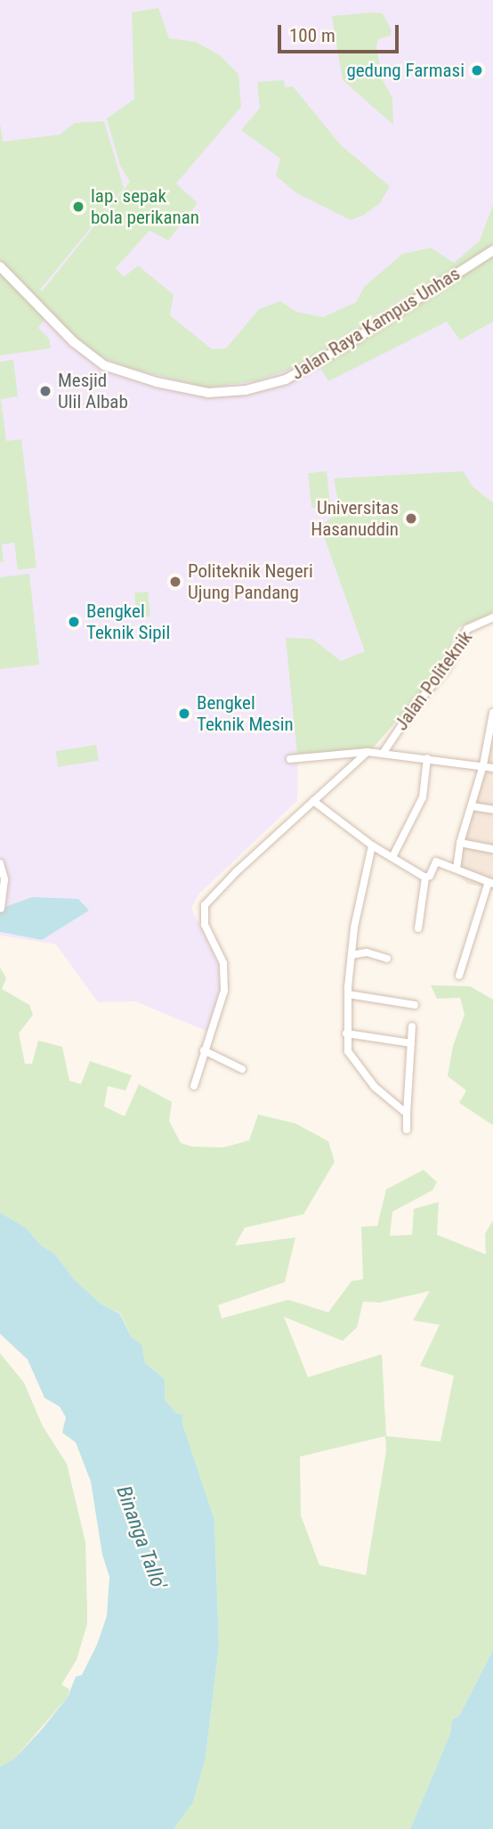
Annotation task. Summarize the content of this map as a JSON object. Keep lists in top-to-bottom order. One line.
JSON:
{"streets":{"street":["Jalan Raya Kampus Unhas","Jalan Politeknik"]},"water":["Binanga Tallo'"],"places":["gedung Farmasi","lap. sepak bola perikanan","Mesjid Ulil Albab","Universitas Hasanuddin","Politeknik Negeri Ujung Pandang","Bengkel Teknik Sipil","Bengkel Teknik Mesin"],"scale_bar":"100 m"}
